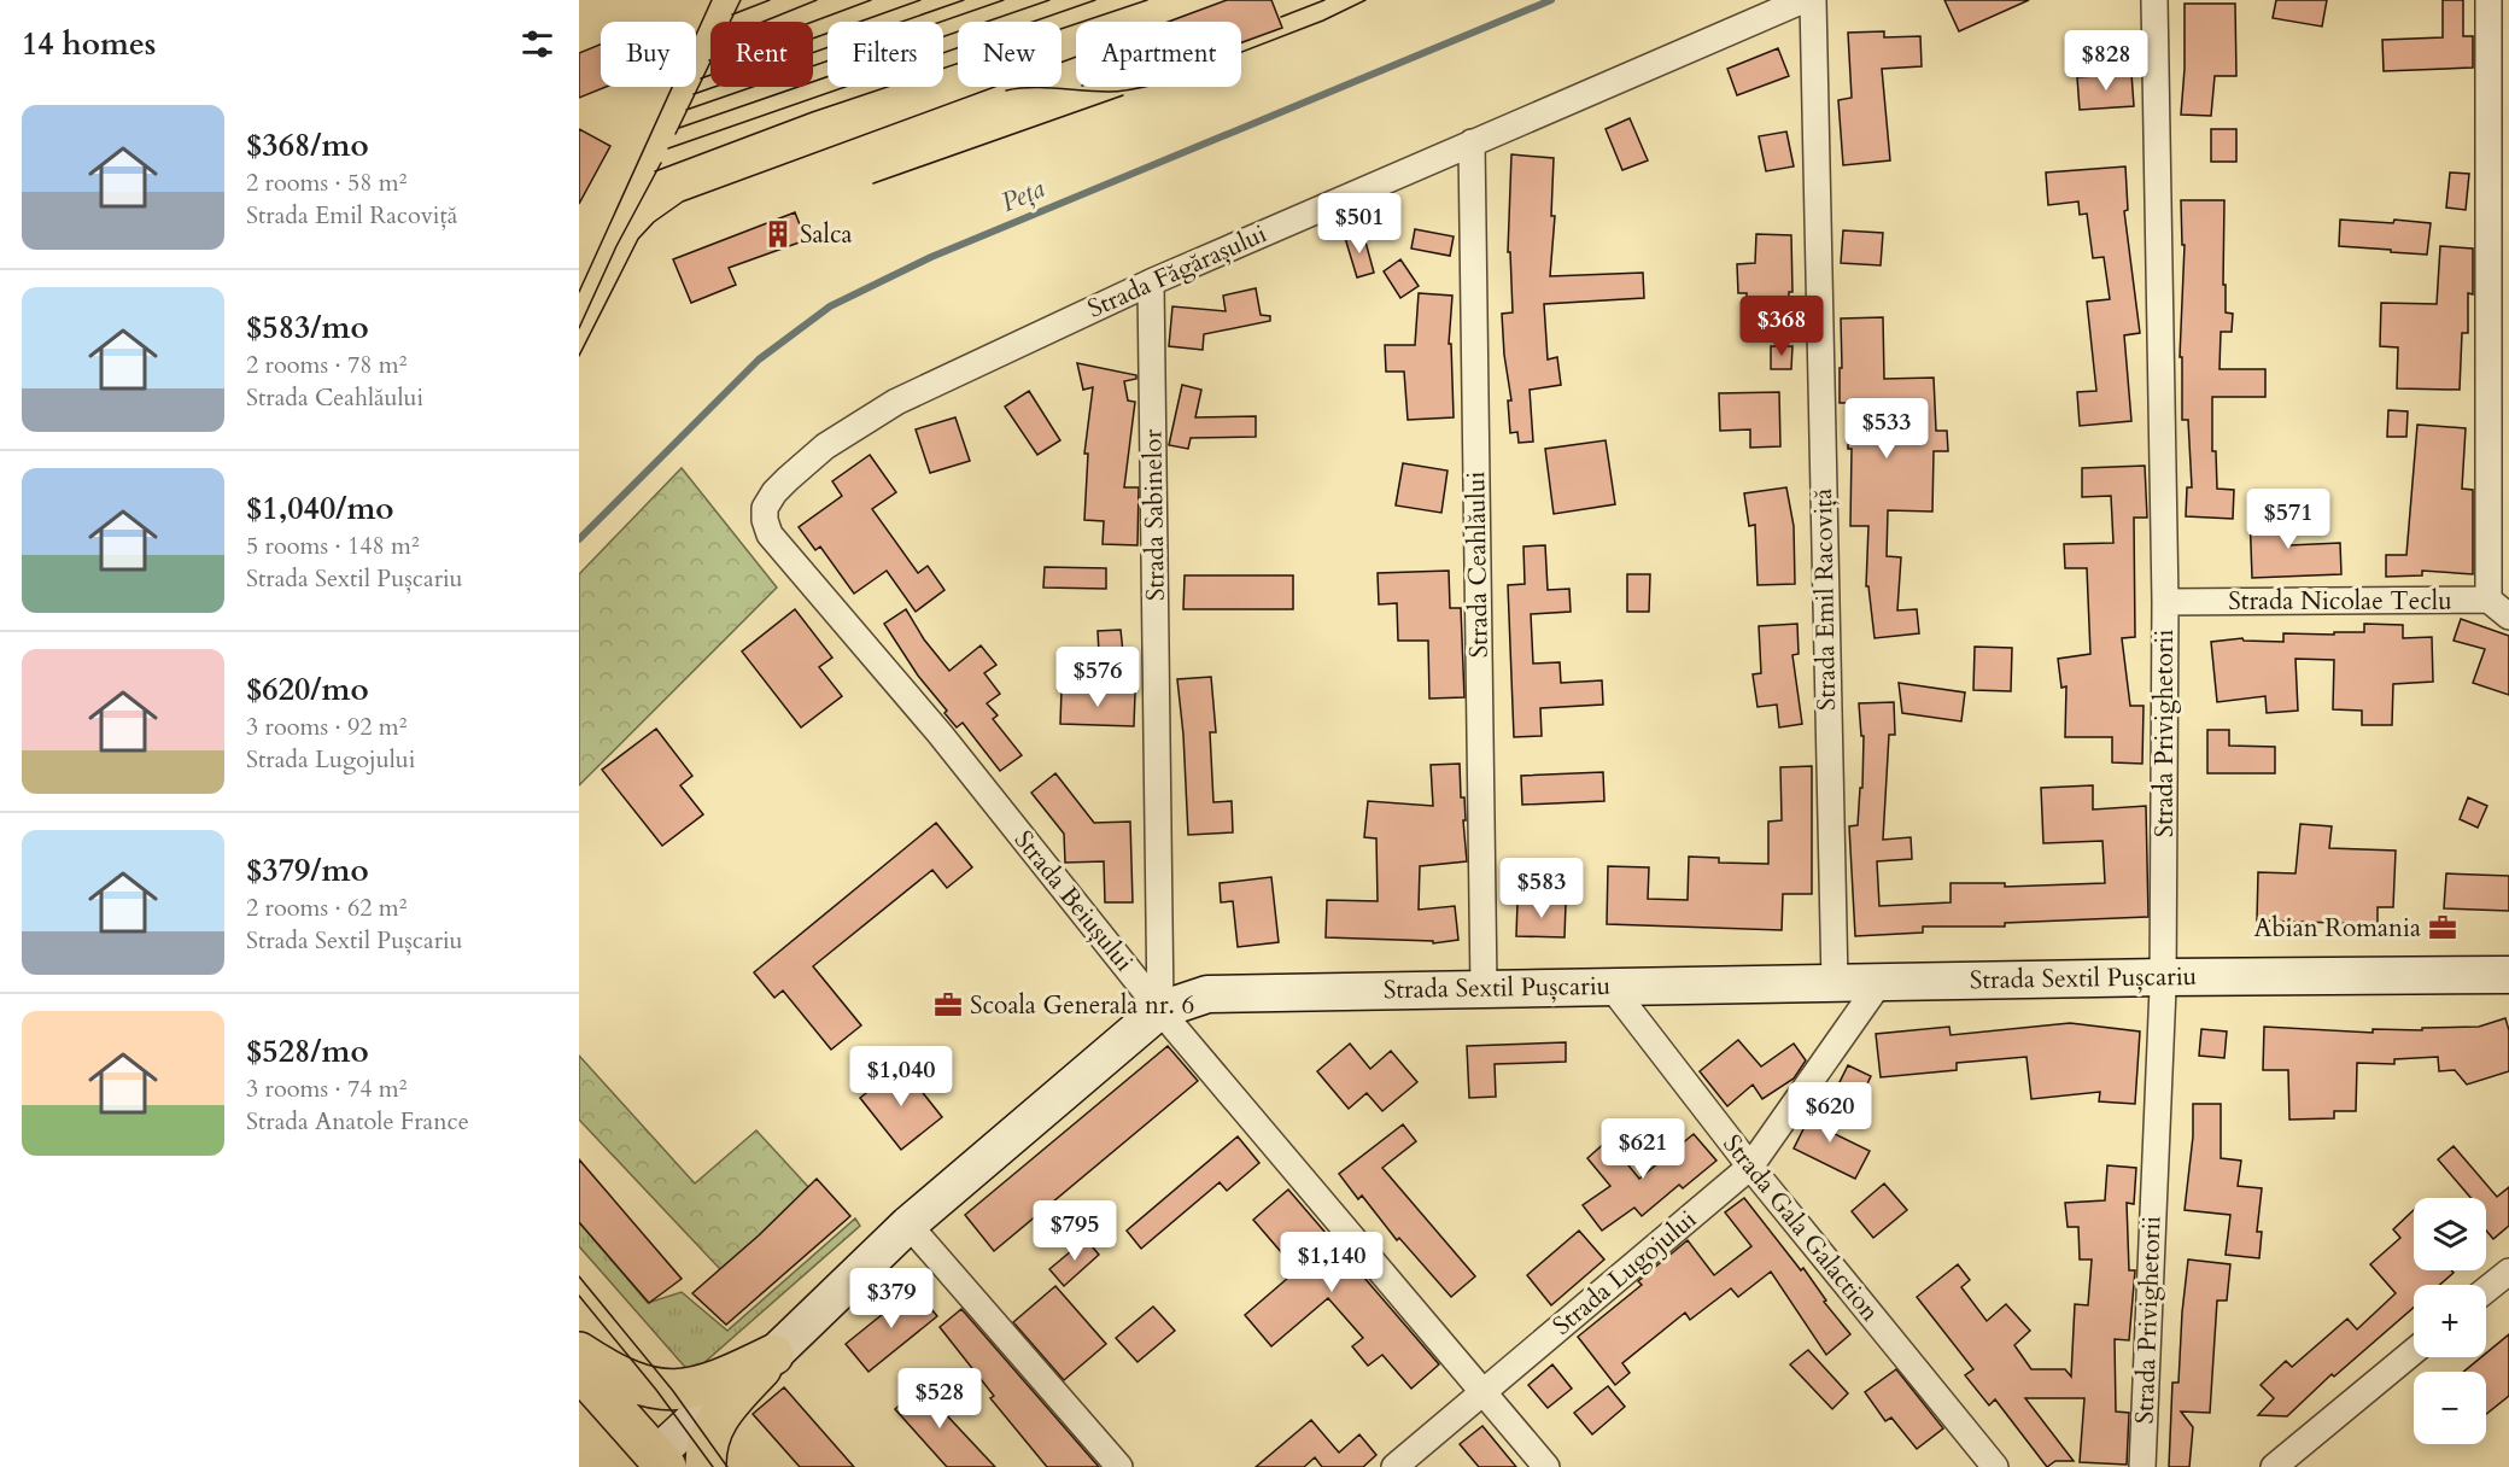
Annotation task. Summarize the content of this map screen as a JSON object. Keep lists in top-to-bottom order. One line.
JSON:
{"streets":{"street":["Strada Făgărașului","Strada Sabinelor","Strada Ceahlăului","Strada Emil Racoviță","Strada Nicolae Teclu","Strada Privighetorii","Strada Beiușului","Strada Sextil Pușcariu","Strada Gala Galaction","Strada Lugojului"]},"crossings":[["Strada Făgărașului","Strada Sabinelor"],["Strada Făgărașului","Strada Ceahlăului"],["Strada Făgărașului","Strada Beiușului"],["Strada Sabinelor","Strada Beiușului"],["Strada Sabinelor","Strada Sextil Pușcariu"],["Strada Ceahlăului","Strada Sextil Pușcariu"],["Strada Emil Racoviță","Strada Sextil Pușcariu"],["Strada Nicolae Teclu","Strada Privighetorii"],["Strada Privighetorii","Strada Sextil Pușcariu"],["Strada Beiușului","Strada Sextil Pușcariu"],["Strada Beiușului","Strada Lugojului"],["Strada Sextil Pușcariu","Strada Gala Galaction"],["Strada Sextil Pușcariu","Strada Lugojului"],["Strada Gala Galaction","Strada Lugojului"]],"water":["Peța"],"places":{"building":["Salca"],"office":["Abian Romania","Scoala Generala nr. 6"]},"page":{"heading":"14 homes","chip":["Buy","Rent","Filters","New","Apartment"],"price":["$828","$501","$368","$533","$571","$576","$583","$1,040","$620","$621","$795","$1,140","$379","$528"],"list":[{"name":"$368/mo","note":"2 rooms · 58 m² · Strada Emil Racoviță"},{"name":"$583/mo","note":"2 rooms · 78 m² · Strada Ceahlăului"},{"name":"$1,040/mo","note":"5 rooms · 148 m² · Strada Sextil Pușcariu"},{"name":"$620/mo","note":"3 rooms · 92 m² · Strada Lugojului"},{"name":"$379/mo","note":"2 rooms · 62 m² · Strada Sextil Pușcariu"},{"name":"$528/mo","note":"3 rooms · 74 m² · Strada Anatole France"}],"map_buttons":["+","−"]}}
